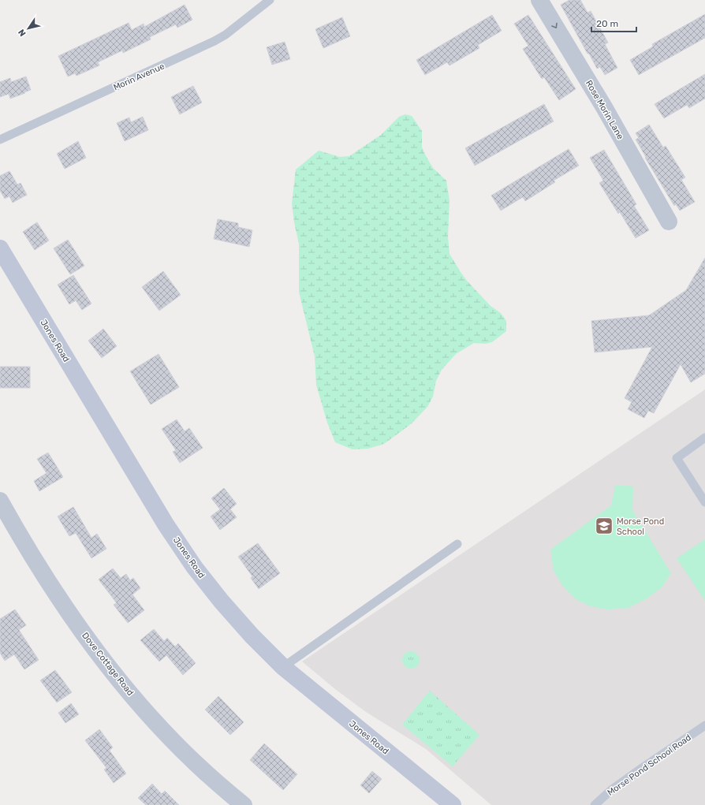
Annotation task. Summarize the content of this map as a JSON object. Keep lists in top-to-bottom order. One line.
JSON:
{"streets":{"main road":["Jones Road"],"street":["Rose Morin Lane","Dove Cottage Road"],"lane":["Morin Avenue","Morse Pond School Road"]},"one_way":["Rose Morin Lane"],"places":{"school or university":["Morse Pond School"]},"scale_bar":"20 m","north":"bottom left"}
